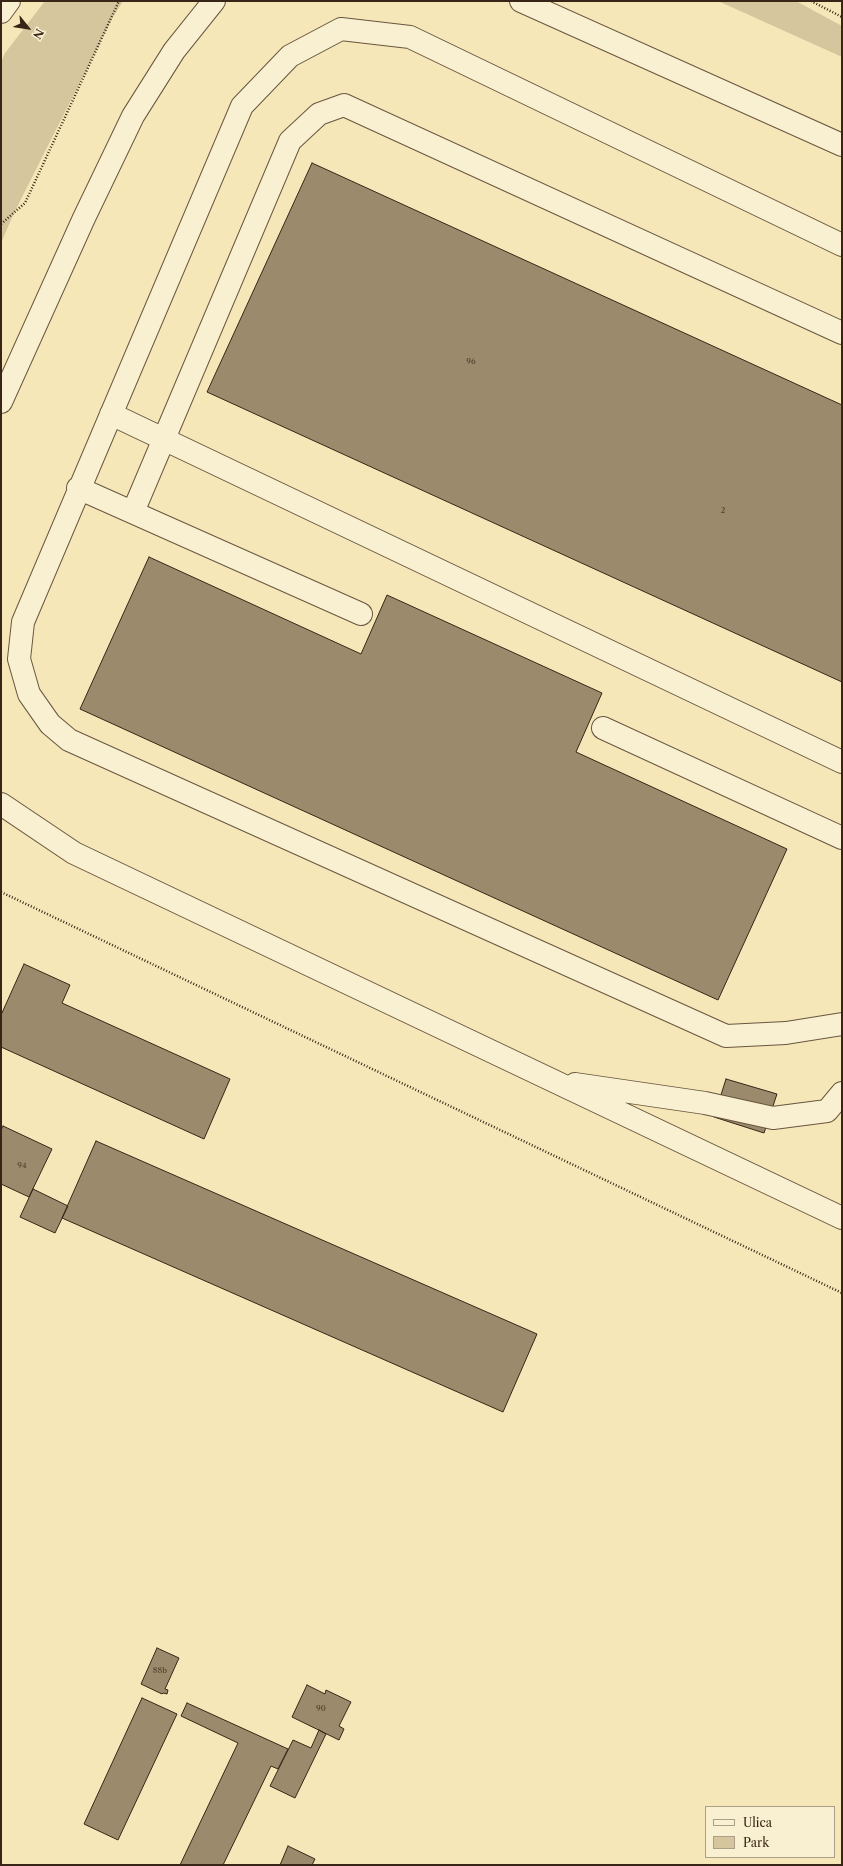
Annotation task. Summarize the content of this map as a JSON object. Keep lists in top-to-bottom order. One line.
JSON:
{"house_numbers":["96","2","94","88b","90"],"legend":["Ulica","Park"],"north":"bottom right"}
